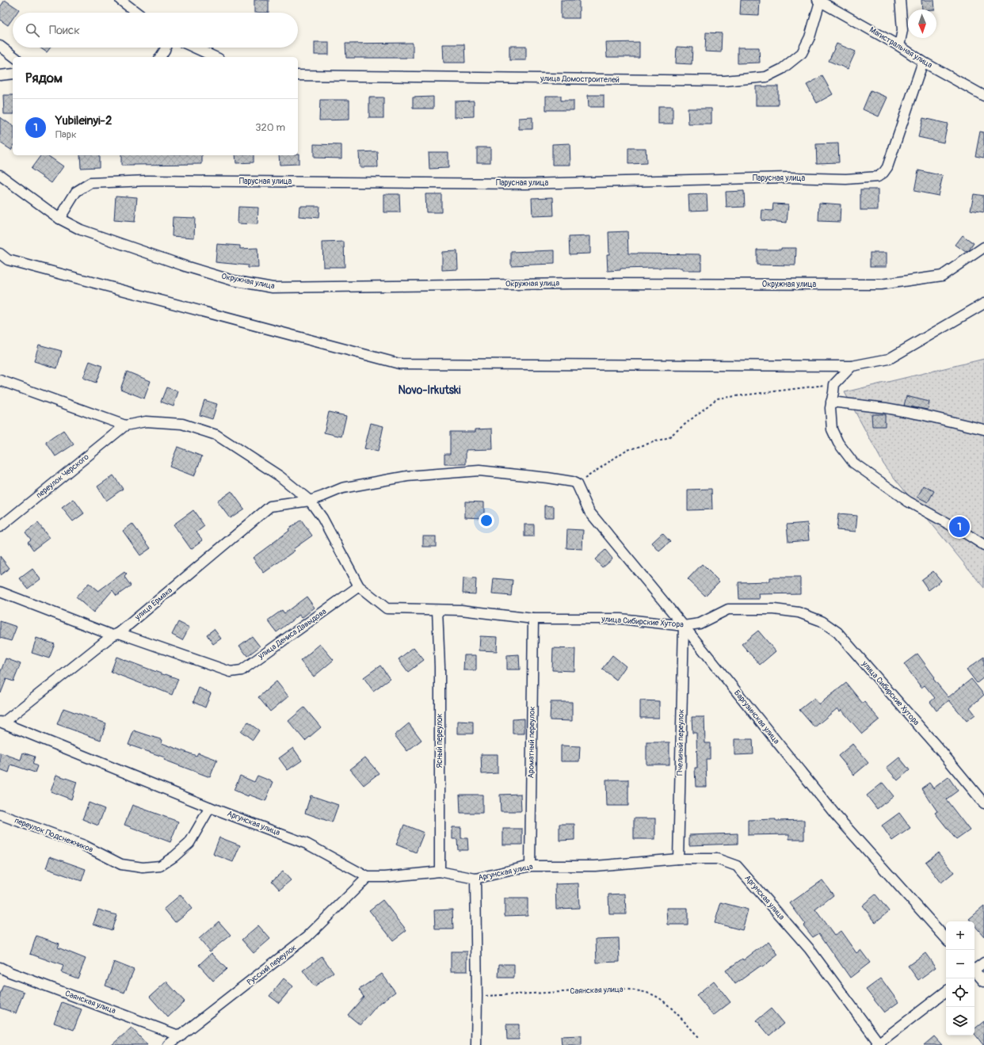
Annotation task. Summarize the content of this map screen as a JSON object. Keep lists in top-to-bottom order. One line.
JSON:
{"streets":{"street":["Магистральная улица","улица Домостроителей","Парусная улица","Окружная улица","переулок Черского","улица Ермака","улица Сибирские Хутора","улица Дениса Давыдова","Баргузинская улица","Ясный переулок","Ароматный переулок","Пчелиный переулок","Аргунская улица","переулок Подснежников","Русский переулок","Саянская улица"]},"crossings":[["Магистральная улица","улица Домостроителей"],["Магистральная улица","Парусная улица"],["Парусная улица","Окружная улица"],["улица Ермака","улица Дениса Давыдова"],["улица Ермака","Баргузинская улица"],["улица Ермака","Аргунская улица"],["улица Сибирские Хутора","Баргузинская улица"],["улица Сибирские Хутора","Ясный переулок"],["улица Сибирские Хутора","Ароматный переулок"],["улица Сибирские Хутора","Пчелиный переулок"],["Баргузинская улица","Пчелиный переулок"],["Ясный переулок","Аргунская улица"],["Ароматный переулок","Аргунская улица"],["Пчелиный переулок","Аргунская улица"],["Аргунская улица","переулок Подснежников"],["Аргунская улица","Русский переулок"],["Русский переулок","Саянская улица"]],"districts":["Novo-Irkutski"],"north":"bottom","page":{"search":"Поиск","heading":"Рядом","list":[{"mark":"1","name":"Yubileinyi-2","note":"Парк","value":"320 m"}],"pins":"1","map_buttons":["+","−"]}}
